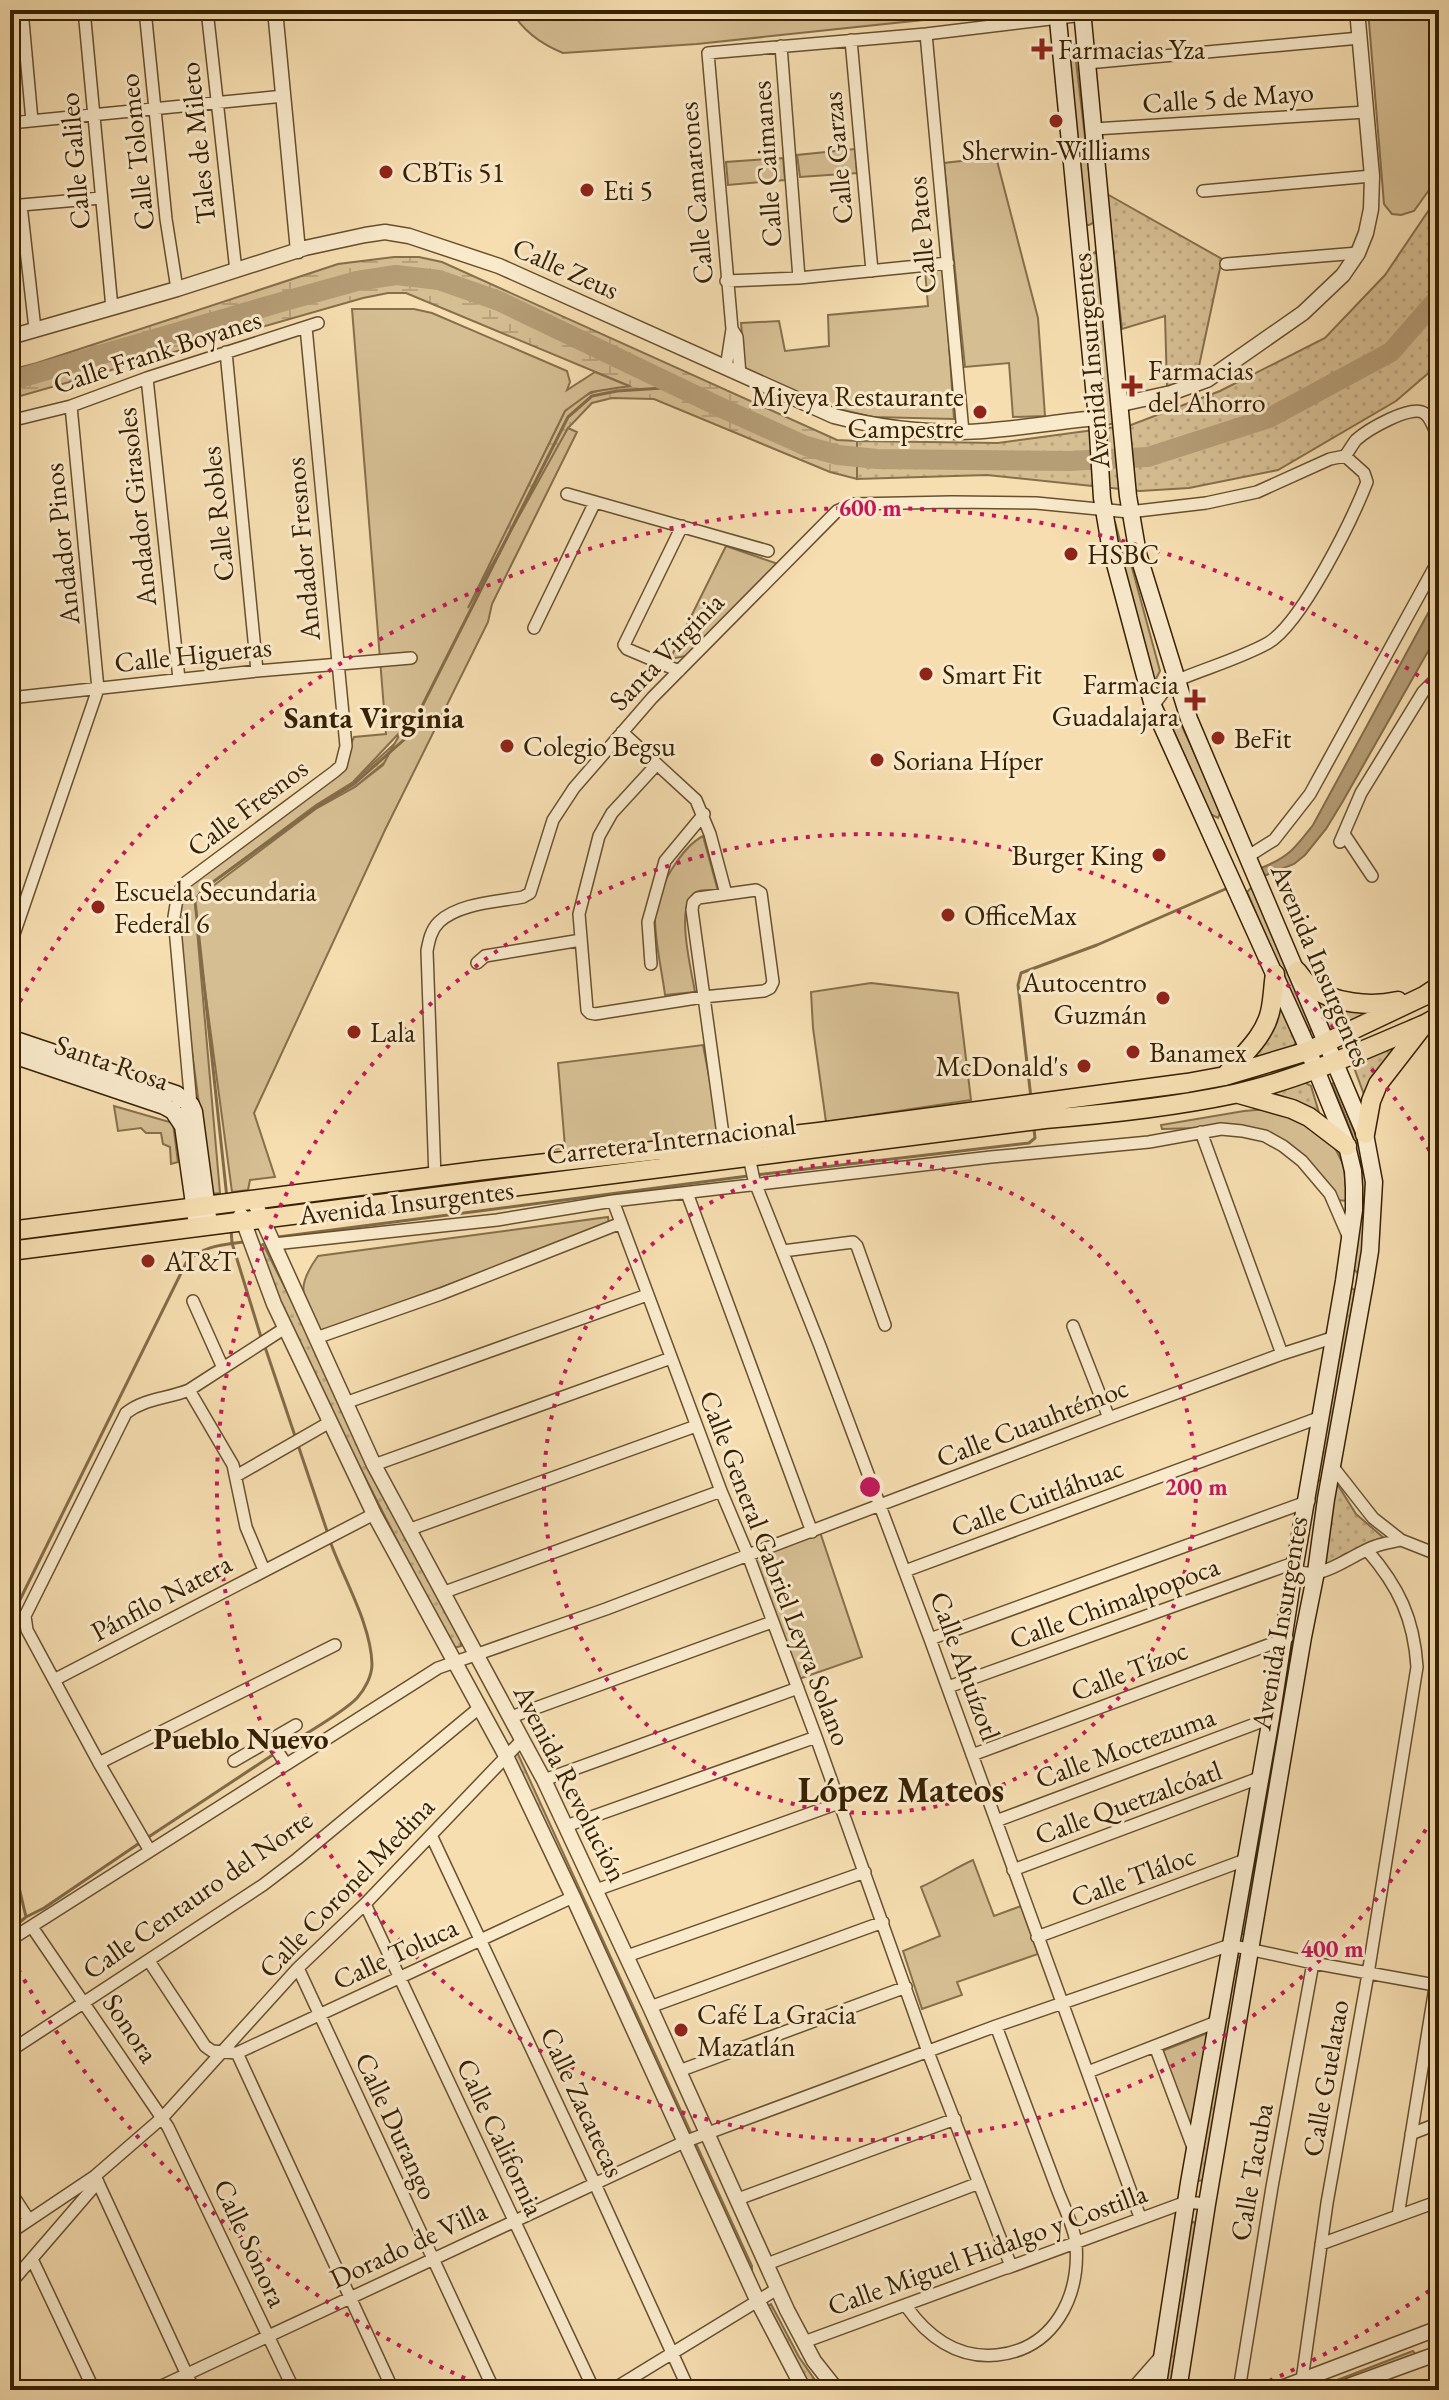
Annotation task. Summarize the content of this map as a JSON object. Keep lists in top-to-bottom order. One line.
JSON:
{"streets":{"main road":["Avenida Insurgentes","Santa Rosa","Carretera Internacional"],"street":["Calle 5 de Mayo","Tales de Mileto","Calle Tolomeo","Calle Garzas","Calle Galileo","Calle Caimanes","Calle Camarones","Calle Patos","Calle Zeus","Calle Frank Boyanes","Andador Girasoles","Calle Robles","Andador Pinos","Andador Fresnos","Santa Virginia","Calle Higueras","Calle Fresnos","Calle Cuauhtémoc","Calle Cuitláhuac","Calle General Gabriel Leyva Solano","Pánfilo Natera","Calle Chimalpopoca","Calle Ahuízotl","Calle Tízoc","Calle Moctezuma","Avenida Revolución","Calle Quetzalcóatl","Calle Tláloc","Calle Coronel Medina","Calle Centauro del Norte","Calle Toluca","Sonora","Calle Guelatao","Calle Zacatecas","Calle Durango","Calle California","Calle Tacuba","Calle Sonora","Dorado de Villa","Calle Miguel Hidalgo y Costilla"]},"crossings":[["Calle 5 de Mayo","Avenida Insurgentes"],["Tales de Mileto","Calle Zeus"],["Calle Tolomeo","Calle Zeus"],["Calle Galileo","Calle Zeus"],["Calle Caimanes","Calle Camarones"],["Calle Camarones","Calle Zeus"],["Calle Patos","Calle Zeus"],["Calle Zeus","Avenida Insurgentes"],["Calle Frank Boyanes","Andador Girasoles"],["Calle Frank Boyanes","Calle Robles"],["Calle Frank Boyanes","Andador Pinos"],["Calle Frank Boyanes","Andador Fresnos"],["Avenida Insurgentes","Santa Virginia"],["Avenida Insurgentes","Carretera Internacional"],["Avenida Insurgentes","Calle Cuauhtémoc"],["Avenida Insurgentes","Calle Cuitláhuac"],["Avenida Insurgentes","Calle General Gabriel Leyva Solano"],["Avenida Insurgentes","Calle Chimalpopoca"],["Avenida Insurgentes","Calle Ahuízotl"],["Avenida Insurgentes","Calle Tízoc"],["Avenida Insurgentes","Calle Moctezuma"],["Avenida Insurgentes","Avenida Revolución"],["Avenida Insurgentes","Calle Quetzalcóatl"],["Avenida Insurgentes","Calle Tláloc"],["Avenida Insurgentes","Dorado de Villa"],["Avenida Insurgentes","Calle Miguel Hidalgo y Costilla"],["Andador Girasoles","Calle Higueras"],["Calle Robles","Calle Higueras"],["Andador Pinos","Calle Higueras"],["Andador Fresnos","Calle Higueras"],["Andador Fresnos","Calle Fresnos"],["Santa Virginia","Carretera Internacional"],["Santa Rosa","Carretera Internacional"],["Santa Rosa","Avenida Revolución"],["Carretera Internacional","Calle Ahuízotl"],["Carretera Internacional","Avenida Revolución"],["Calle Cuauhtémoc","Calle General Gabriel Leyva Solano"],["Calle Cuauhtémoc","Calle Ahuízotl"],["Calle Cuauhtémoc","Avenida Revolución"],["Calle Cuauhtémoc","Sonora"],["Calle Cuitláhuac","Calle Ahuízotl"],["Calle General Gabriel Leyva Solano","Dorado de Villa"],["Calle General Gabriel Leyva Solano","Calle Miguel Hidalgo y Costilla"],["Pánfilo Natera","Avenida Revolución"],["Calle Chimalpopoca","Calle Ahuízotl"],["Calle Ahuízotl","Calle Tízoc"],["Calle Ahuízotl","Calle Moctezuma"],["Calle Ahuízotl","Calle Quetzalcóatl"],["Calle Ahuízotl","Calle Tláloc"],["Calle Ahuízotl","Dorado de Villa"],["Calle Ahuízotl","Calle Miguel Hidalgo y Costilla"],["Avenida Revolución","Calle Coronel Medina"],["Avenida Revolución","Calle Centauro del Norte"],["Avenida Revolución","Calle Toluca"],["Avenida Revolución","Dorado de Villa"],["Avenida Revolución","Calle Miguel Hidalgo y Costilla"],["Calle Coronel Medina","Sonora"],["Calle Coronel Medina","Calle Zacatecas"],["Calle Coronel Medina","Calle Durango"],["Calle Coronel Medina","Calle California"],["Calle Coronel Medina","Calle Sonora"],["Calle Centauro del Norte","Sonora"],["Calle Toluca","Calle Zacatecas"],["Calle Toluca","Calle Durango"],["Calle Toluca","Calle California"],["Sonora","Calle Sonora"],["Calle Zacatecas","Dorado de Villa"],["Calle Durango","Dorado de Villa"],["Calle California","Dorado de Villa"],["Calle Sonora","Dorado de Villa"]],"districts":["Santa Virginia","Pueblo Nuevo","López Mateos"],"places":{"health":["Farmacias Yza","Farmacias del Ahorro","Farmacia Guadalajara"],"other":["Sherwin-Williams","CBTis 51","Eti 5","Miyeya Restaurante Campestre","HSBC","Smart Fit","BeFit","Colegio Begsu","Soriana Híper","Burger King","Escuela Secundaria Federal 6","OfficeMax","Autocentro Guzmán","Lala","Banamex","McDonald's","AT&T","Café La Gracia Mazatlán"]},"rings":["600 m","200 m","400 m"]}
